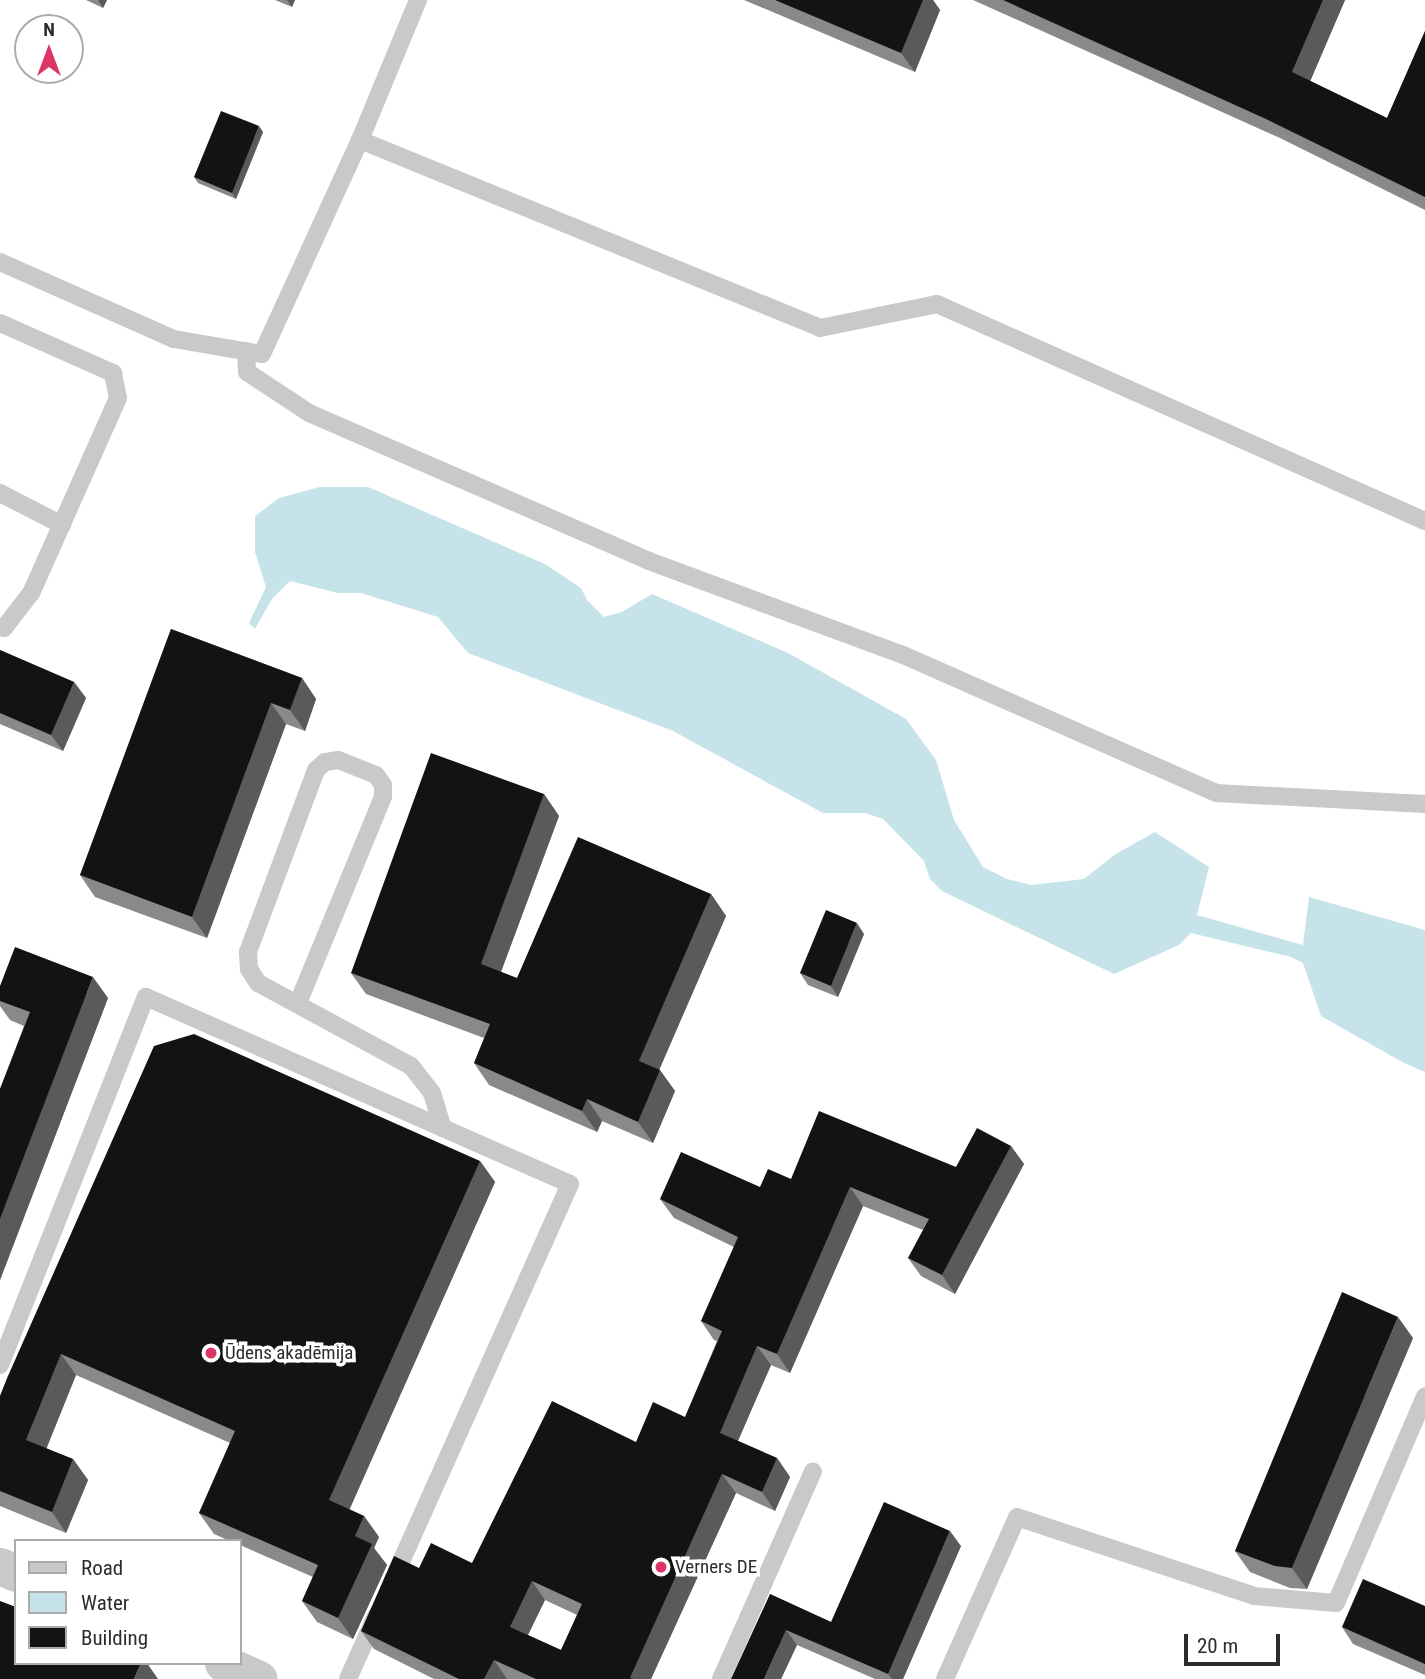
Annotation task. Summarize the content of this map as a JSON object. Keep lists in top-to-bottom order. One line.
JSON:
{"places":["Ūdens akadēmija","Verners DE"],"legend":["Road","Water","Building"],"scale_bar":"20 m","north":"top"}
